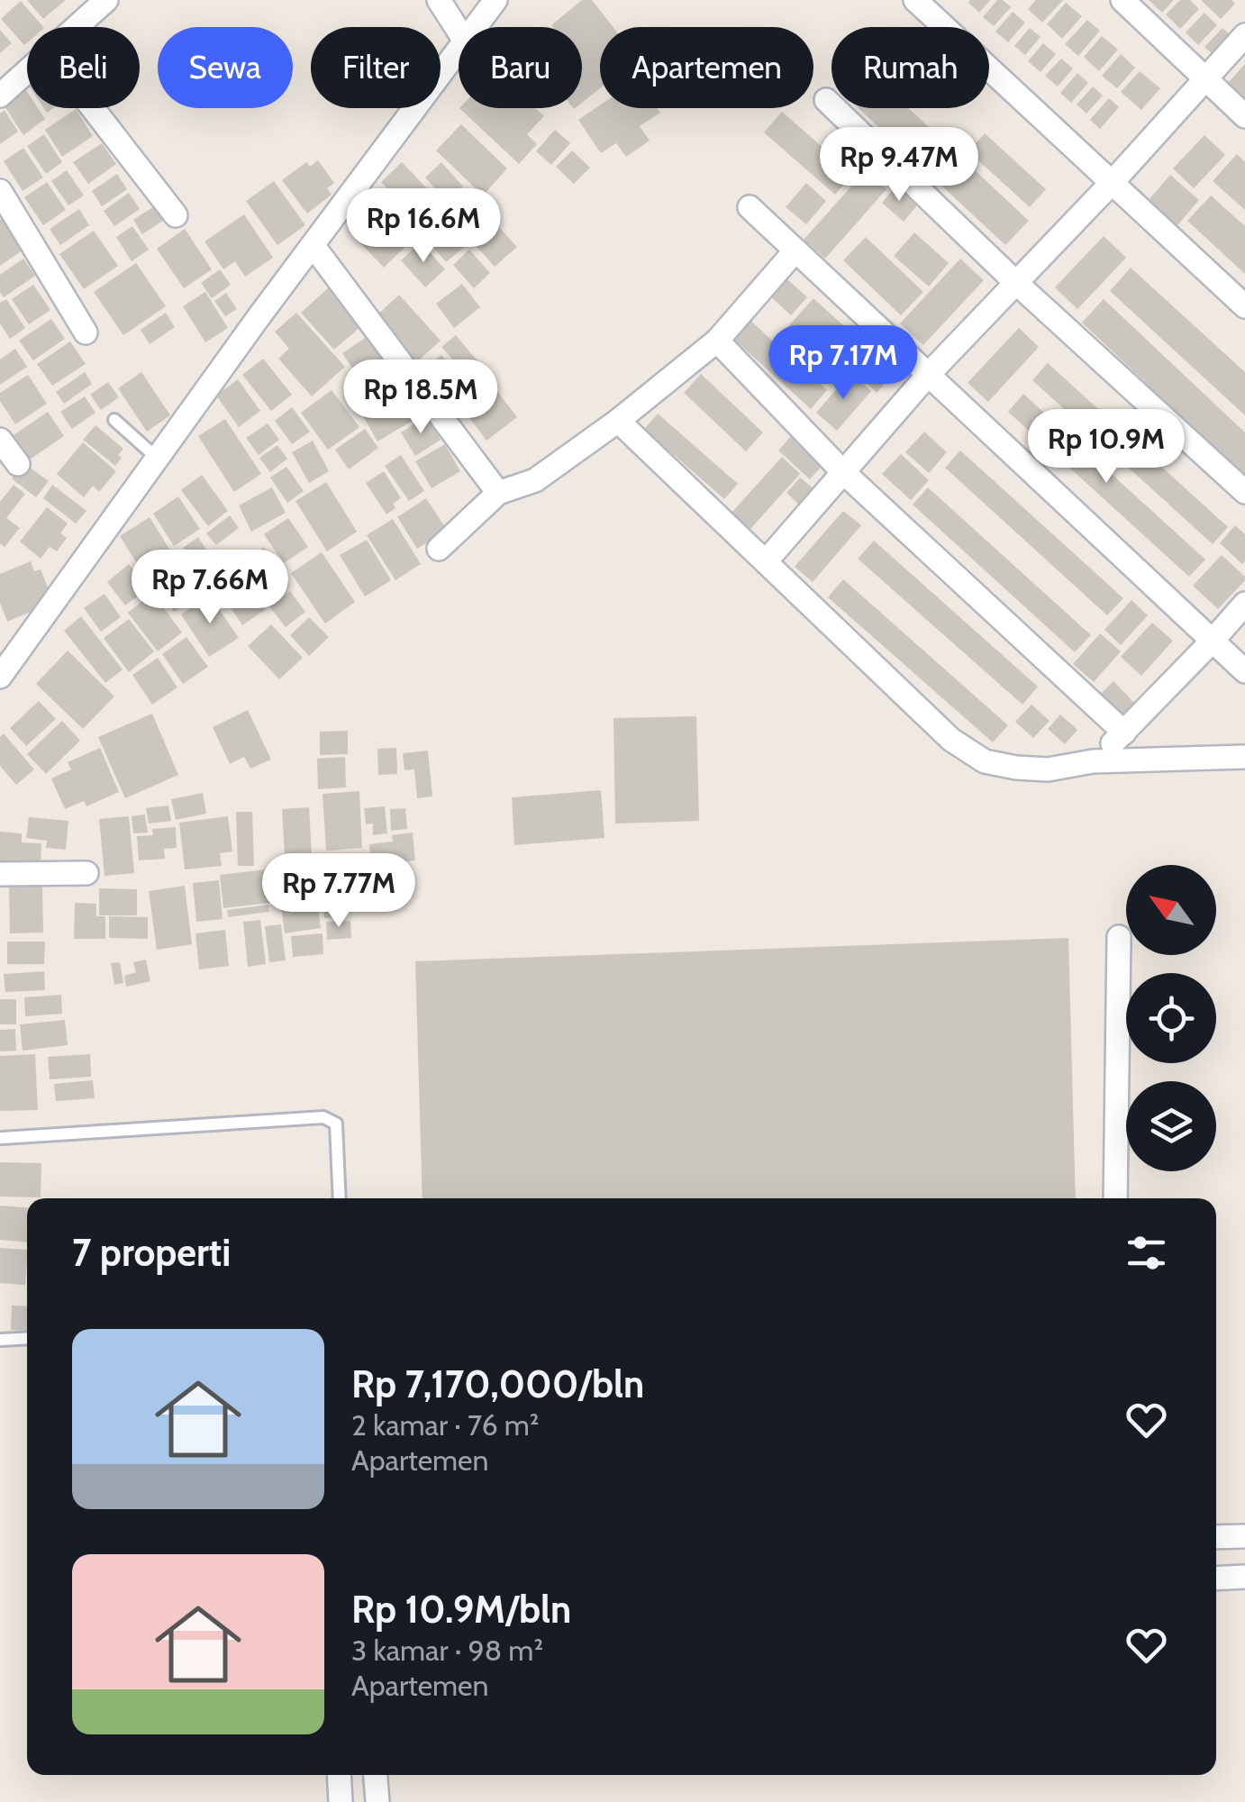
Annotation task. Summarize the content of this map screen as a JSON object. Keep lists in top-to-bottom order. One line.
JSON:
{"north":"top left","page":{"chip":["Beli","Sewa","Filter","Baru","Apartemen","Rumah"],"price":["Rp 9.47M","Rp 16.6M","Rp 7.17M","Rp 18.5M","Rp 10.9M","Rp 7.66M","Rp 7.77M"],"heading":"7 properti","list":[{"name":"Rp 7,170,000/bln","note":"2 kamar · 76 m² · Apartemen"},{"name":"Rp 10.9M/bln","note":"3 kamar · 98 m² · Apartemen"}]}}
